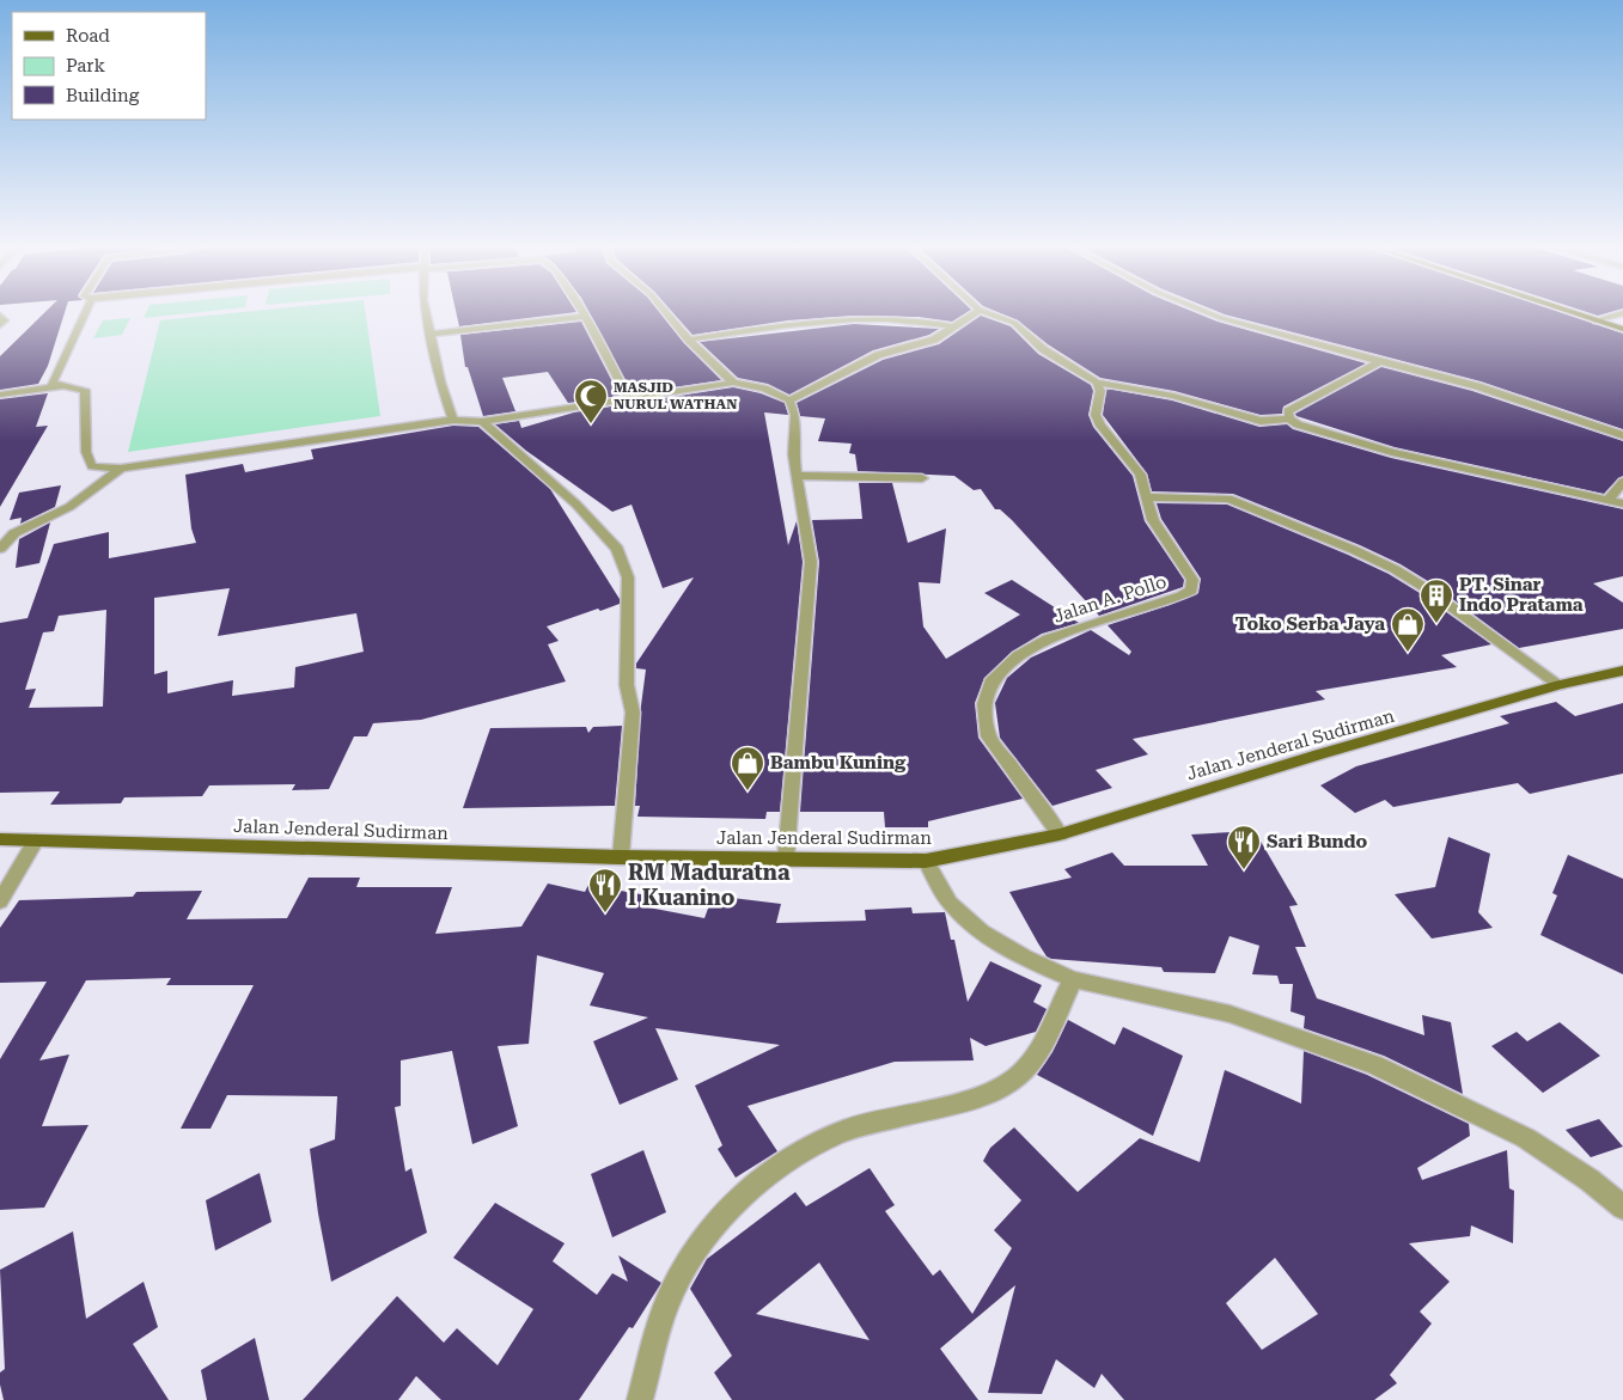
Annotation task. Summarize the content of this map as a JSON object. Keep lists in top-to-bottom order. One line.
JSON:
{"streets":{"main road":["Jalan Jenderal Sudirman"],"street":["Jalan A. Pollo"]},"crossings":[["Jalan A. Pollo","Jalan Jenderal Sudirman"]],"places":{"mosque":["MASJID NURUL WATHAN"],"building":["PT. Sinar Indo Pratama"],"shop":["Toko Serba Jaya","Bambu Kuning"],"restaurant":["Sari Bundo","RM Maduratna I Kuanino"]},"legend":["Road","Park","Building"]}
